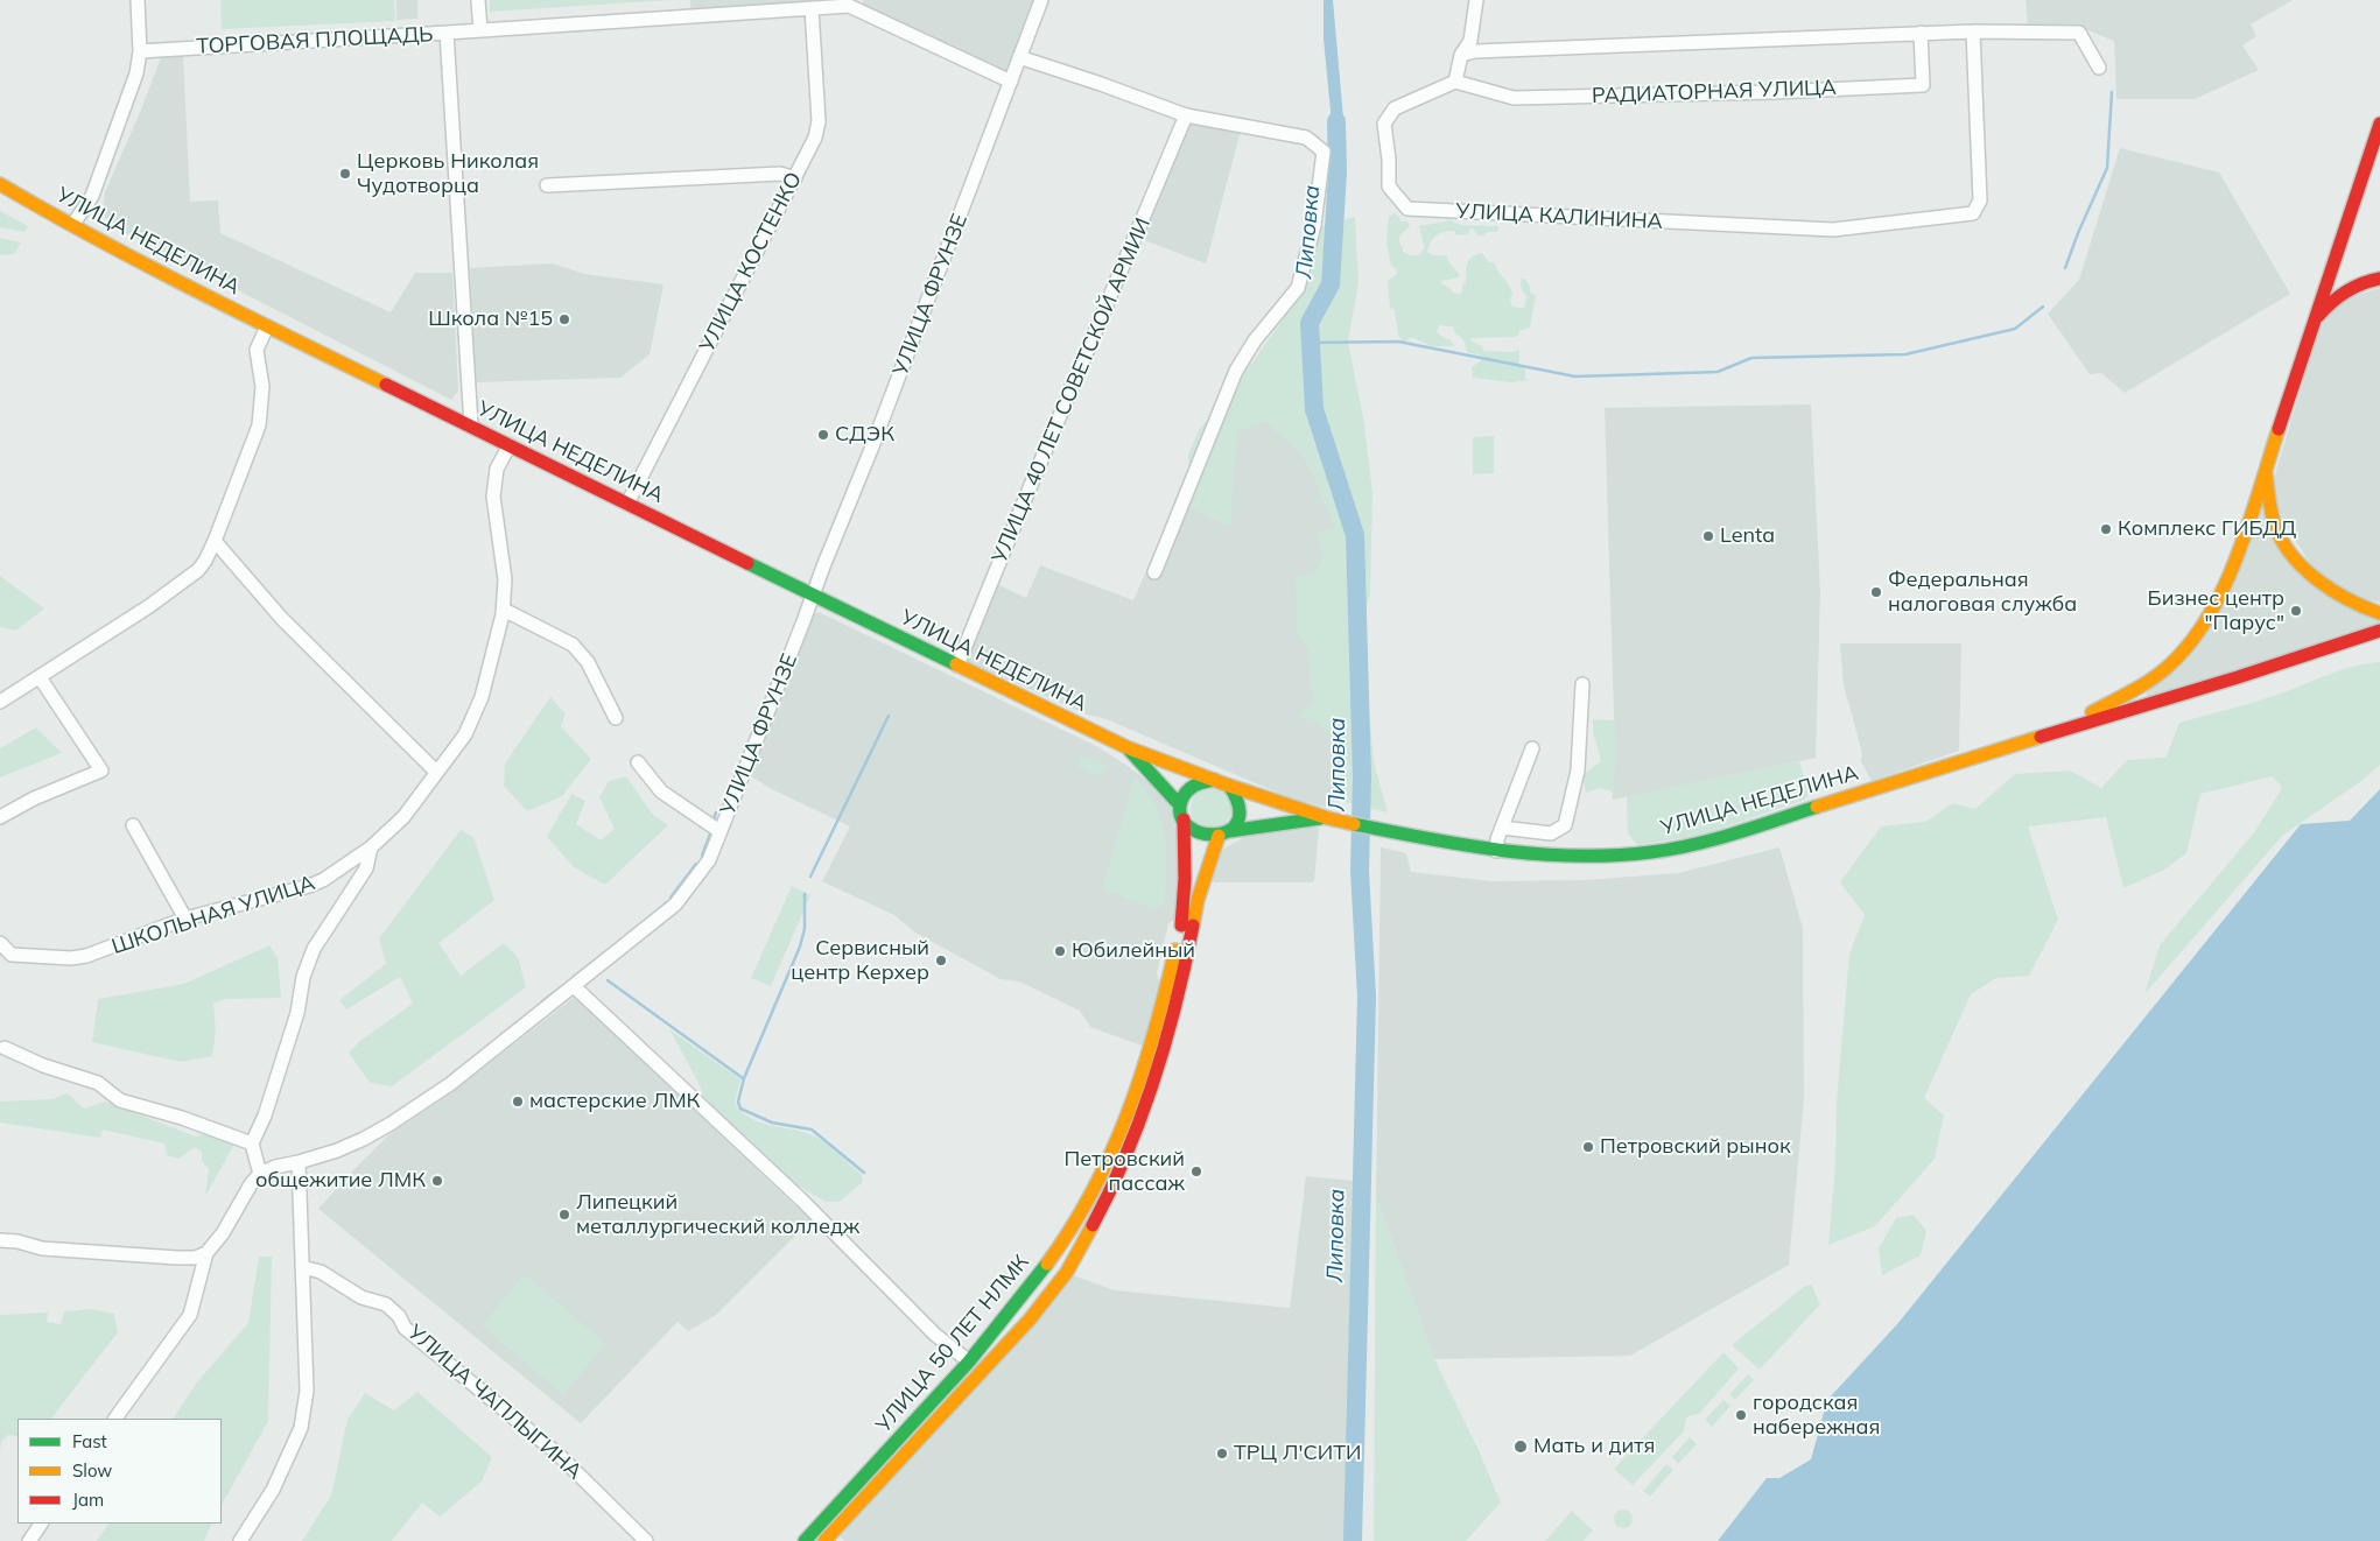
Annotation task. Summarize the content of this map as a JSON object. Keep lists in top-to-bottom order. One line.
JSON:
{"streets":{"main road":["УЛИЦА НЕДЕЛИНА","УЛИЦА 50 ЛЕТ НЛМК"],"street":["ТОРГОВАЯ ПЛОЩАДЬ","РАДИАТОРНАЯ УЛИЦА","УЛИЦА КАЛИНИНА","УЛИЦА КОСТЕНКО","УЛИЦА ФРУНЗЕ","УЛИЦА 40 ЛЕТ СОВЕТСКОЙ АРМИИ","ШКОЛЬНАЯ УЛИЦА","УЛИЦА ЧАПЛЫГИНА"]},"crossings":[["ТОРГОВАЯ ПЛОЩАДЬ","УЛИЦА НЕДЕЛИНА"],["РАДИАТОРНАЯ УЛИЦА","УЛИЦА КАЛИНИНА"],["УЛИЦА НЕДЕЛИНА","УЛИЦА КОСТЕНКО"],["УЛИЦА НЕДЕЛИНА","УЛИЦА ФРУНЗЕ"],["УЛИЦА НЕДЕЛИНА","УЛИЦА 40 ЛЕТ СОВЕТСКОЙ АРМИИ"],["УЛИЦА НЕДЕЛИНА","ШКОЛЬНАЯ УЛИЦА"],["УЛИЦА НЕДЕЛИНА","УЛИЦА 50 ЛЕТ НЛМК"]],"water":["Липовка"],"places":["Церковь Николая Чудотворца","Школа №15","СДЭК","Комплекс ГИБДД","Lenta","Федеральная налоговая служба","Бизнес центр \"Парус\"","Юбилейный","Сервисный центр Керхер","мастерские ЛМК","Петровский рынок","Петровский пассаж","общежитие ЛМК","Липецкий металлургический колледж","городская набережная","Мать и дитя","ТРЦ Л'СИТИ"],"legend":["Fast","Slow","Jam"]}
